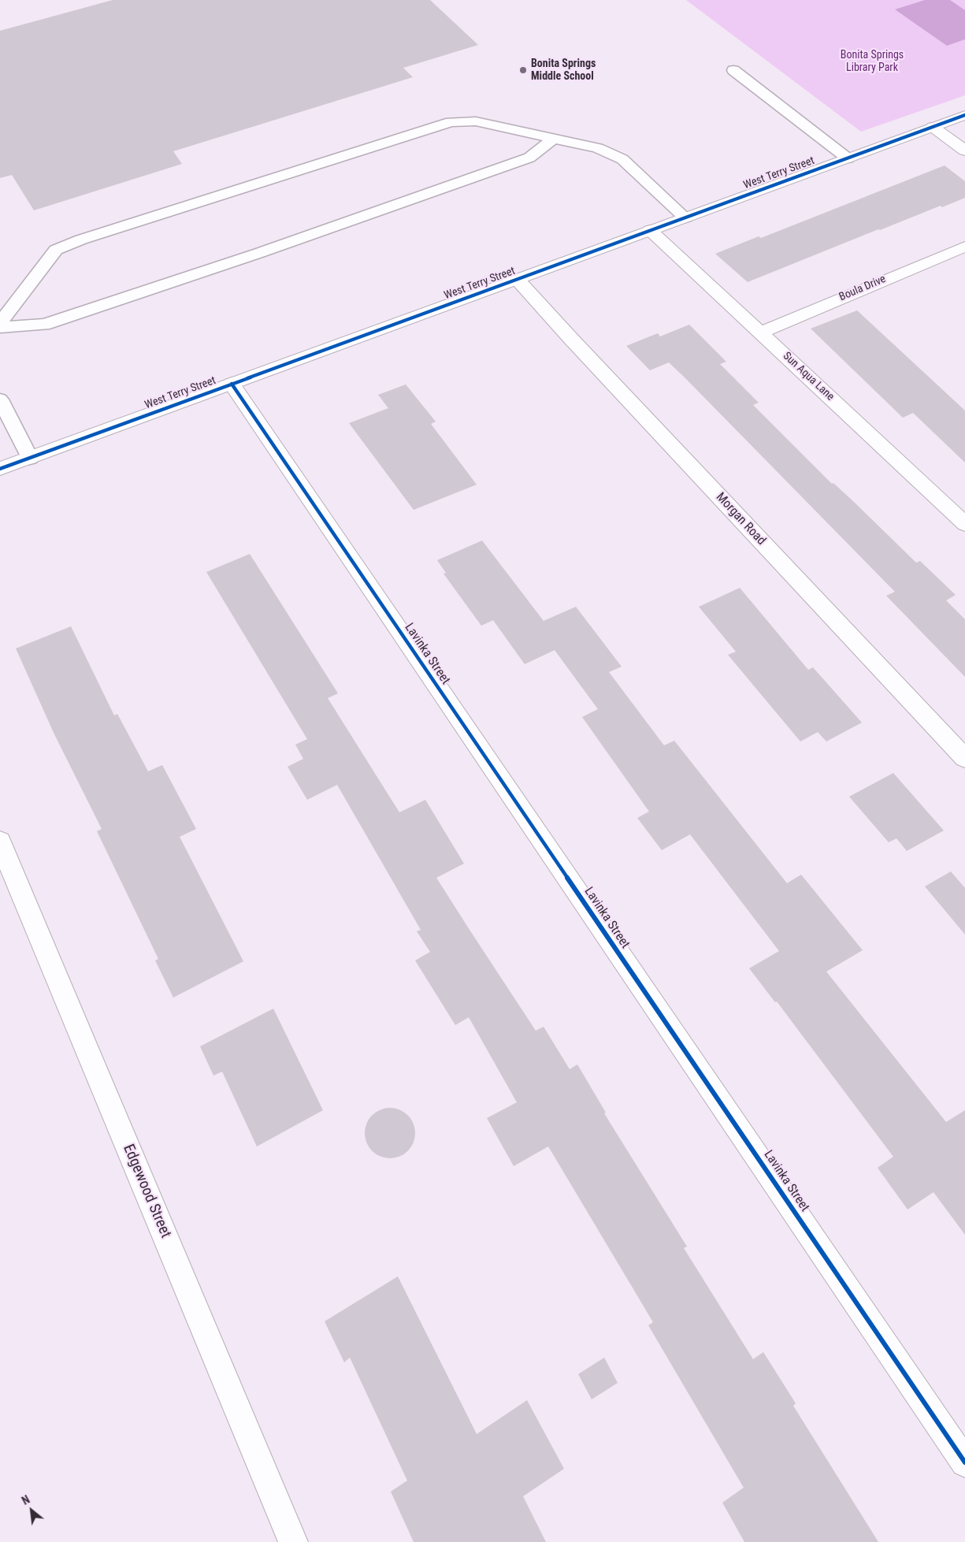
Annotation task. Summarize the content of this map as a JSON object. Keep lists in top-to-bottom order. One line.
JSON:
{"streets":{"street":["West Terry Street","Boula Drive","Sun Aqua Lane","Morgan Road","Lavinka Street","Edgewood Street"]},"crossings":[["West Terry Street","Sun Aqua Lane"],["West Terry Street","Morgan Road"],["West Terry Street","Lavinka Street"],["Boula Drive","Sun Aqua Lane"]],"parks":["Bonita Springs Library Park"],"places":["Bonita Springs Middle School"],"north":"top left"}
